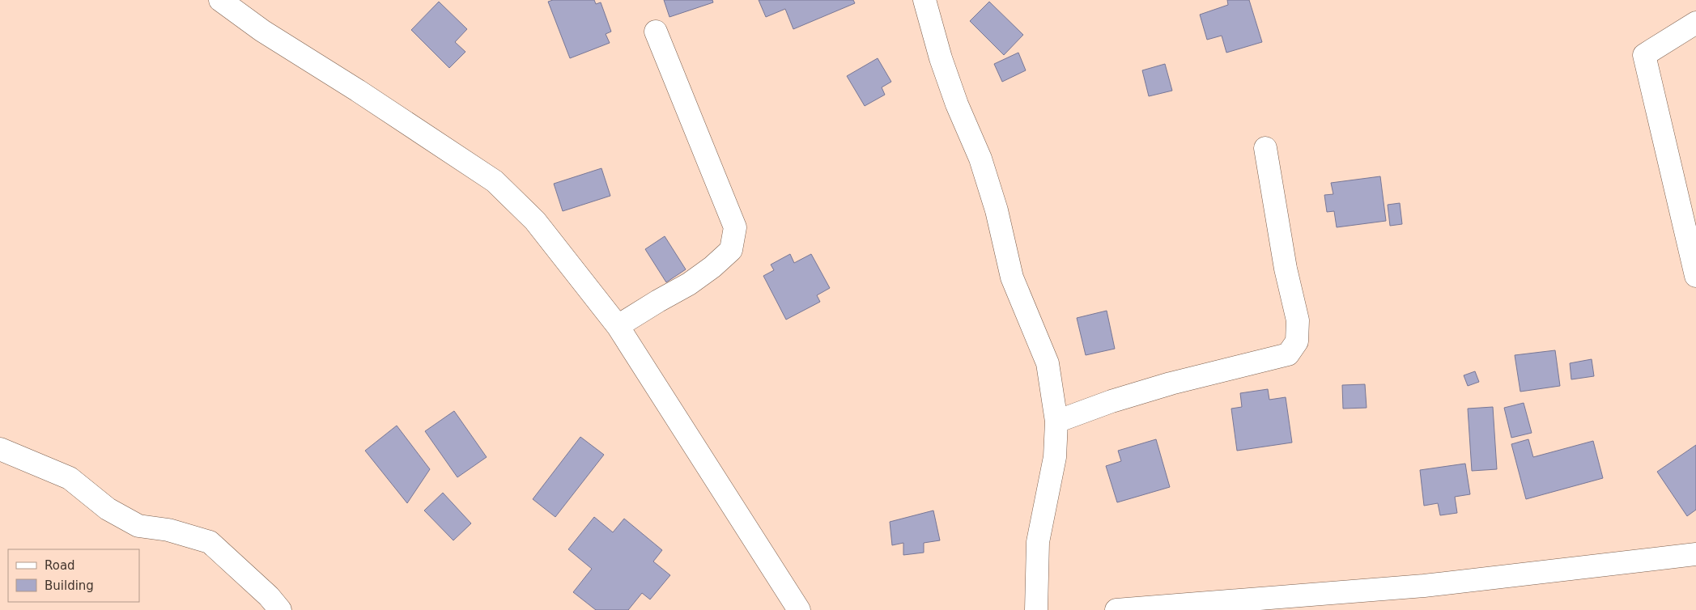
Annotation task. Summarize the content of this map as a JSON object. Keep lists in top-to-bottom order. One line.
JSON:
{"legend":["Road","Building"]}
